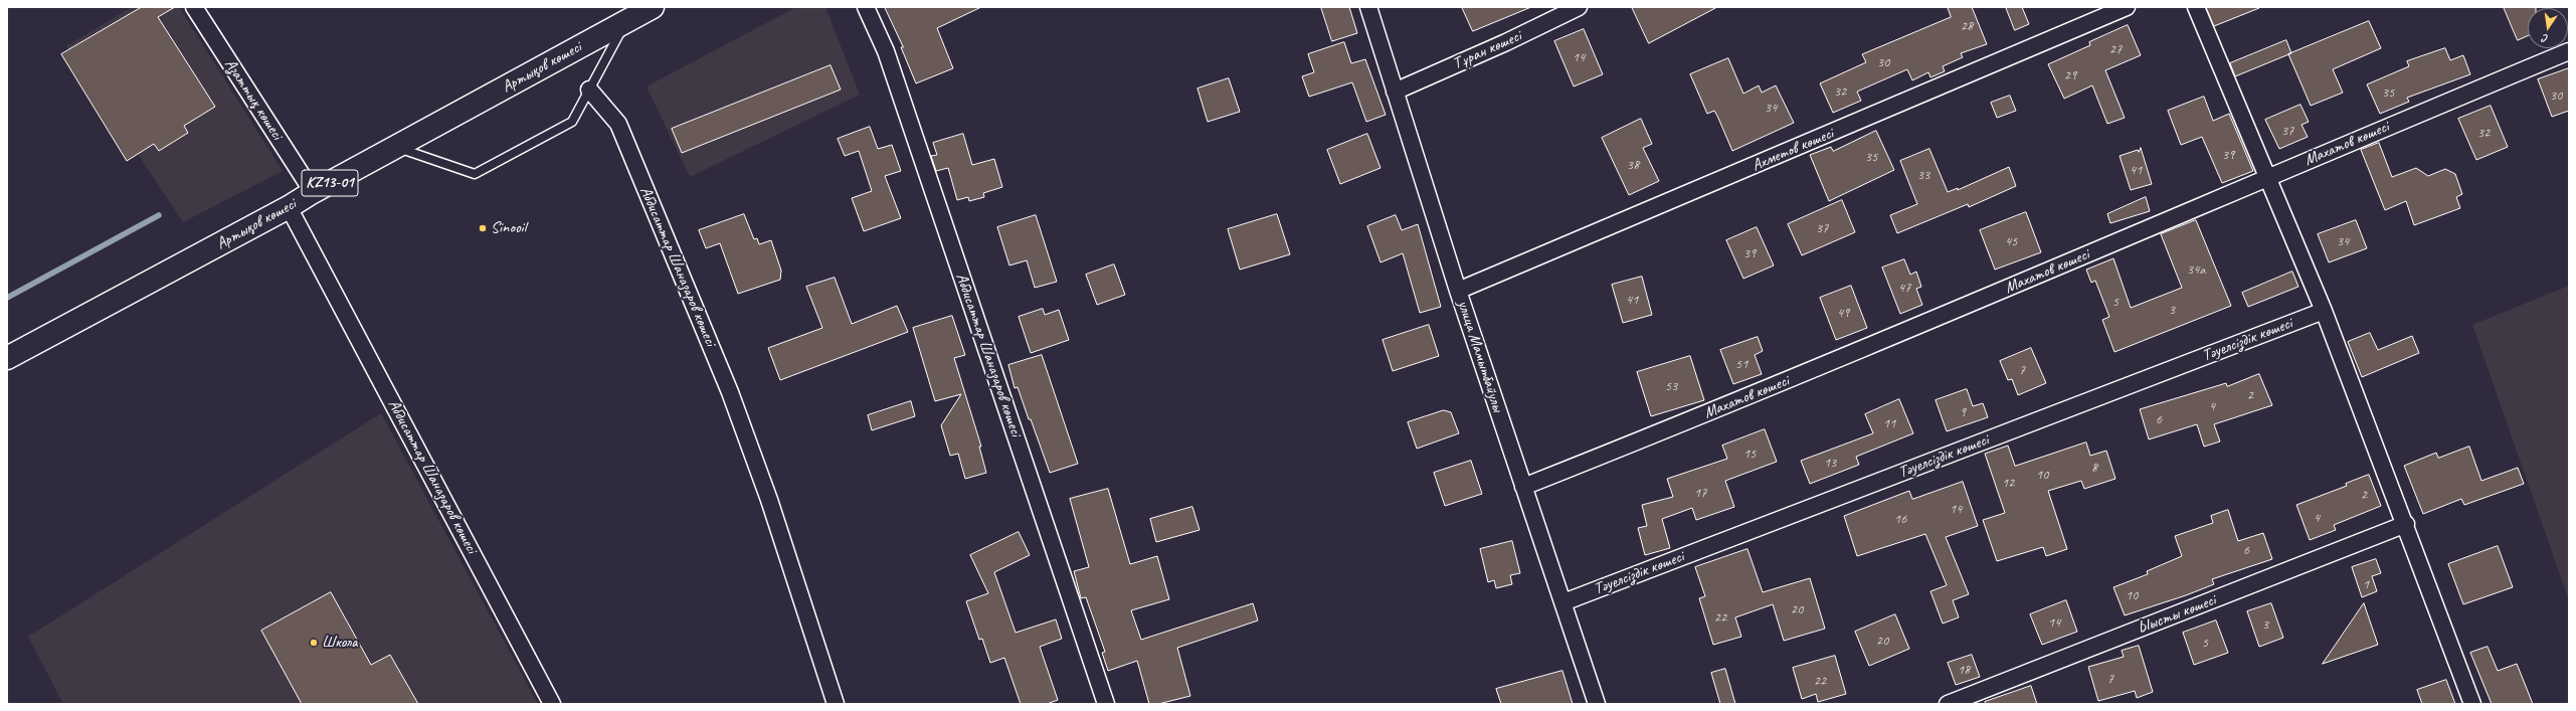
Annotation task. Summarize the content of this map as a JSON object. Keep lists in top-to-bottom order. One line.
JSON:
{"streets":{"highway":["Артықов көшесі","KZ13-01"],"street":["Тұран көшесі","Азаттық көшесі","Махатов көшесі","Ахметов көшесі","Абдисаттар Шаназаров көшесі","Тәуелсіздік көшесі","улица Мамытбайулы","Ыысты көшесі"]},"crossings":[["Тұран көшесі","улица Мамытбайулы"],["Артықов көшесі","Азаттық көшесі"],["Артықов көшесі","Абдисаттар Шаназаров көшесі"],["Махатов көшесі","улица Мамытбайулы"],["Ахметов көшесі","улица Мамытбайулы"],["Тәуелсіздік көшесі","улица Мамытбайулы"]],"places":["Sinooil","Школа"],"house_numbers":["28","27","14","30","29","32","35","30","34","37","32","39","35","38","41","33","37","45","34","39","34а","47","41","5","3","49","51","7","53","2","4","9","6","11","15","13","8","10","12","17","2","14","4","16","6","1","10","20","22","14","3","20","5","18","7","22"],"north":"bottom"}
